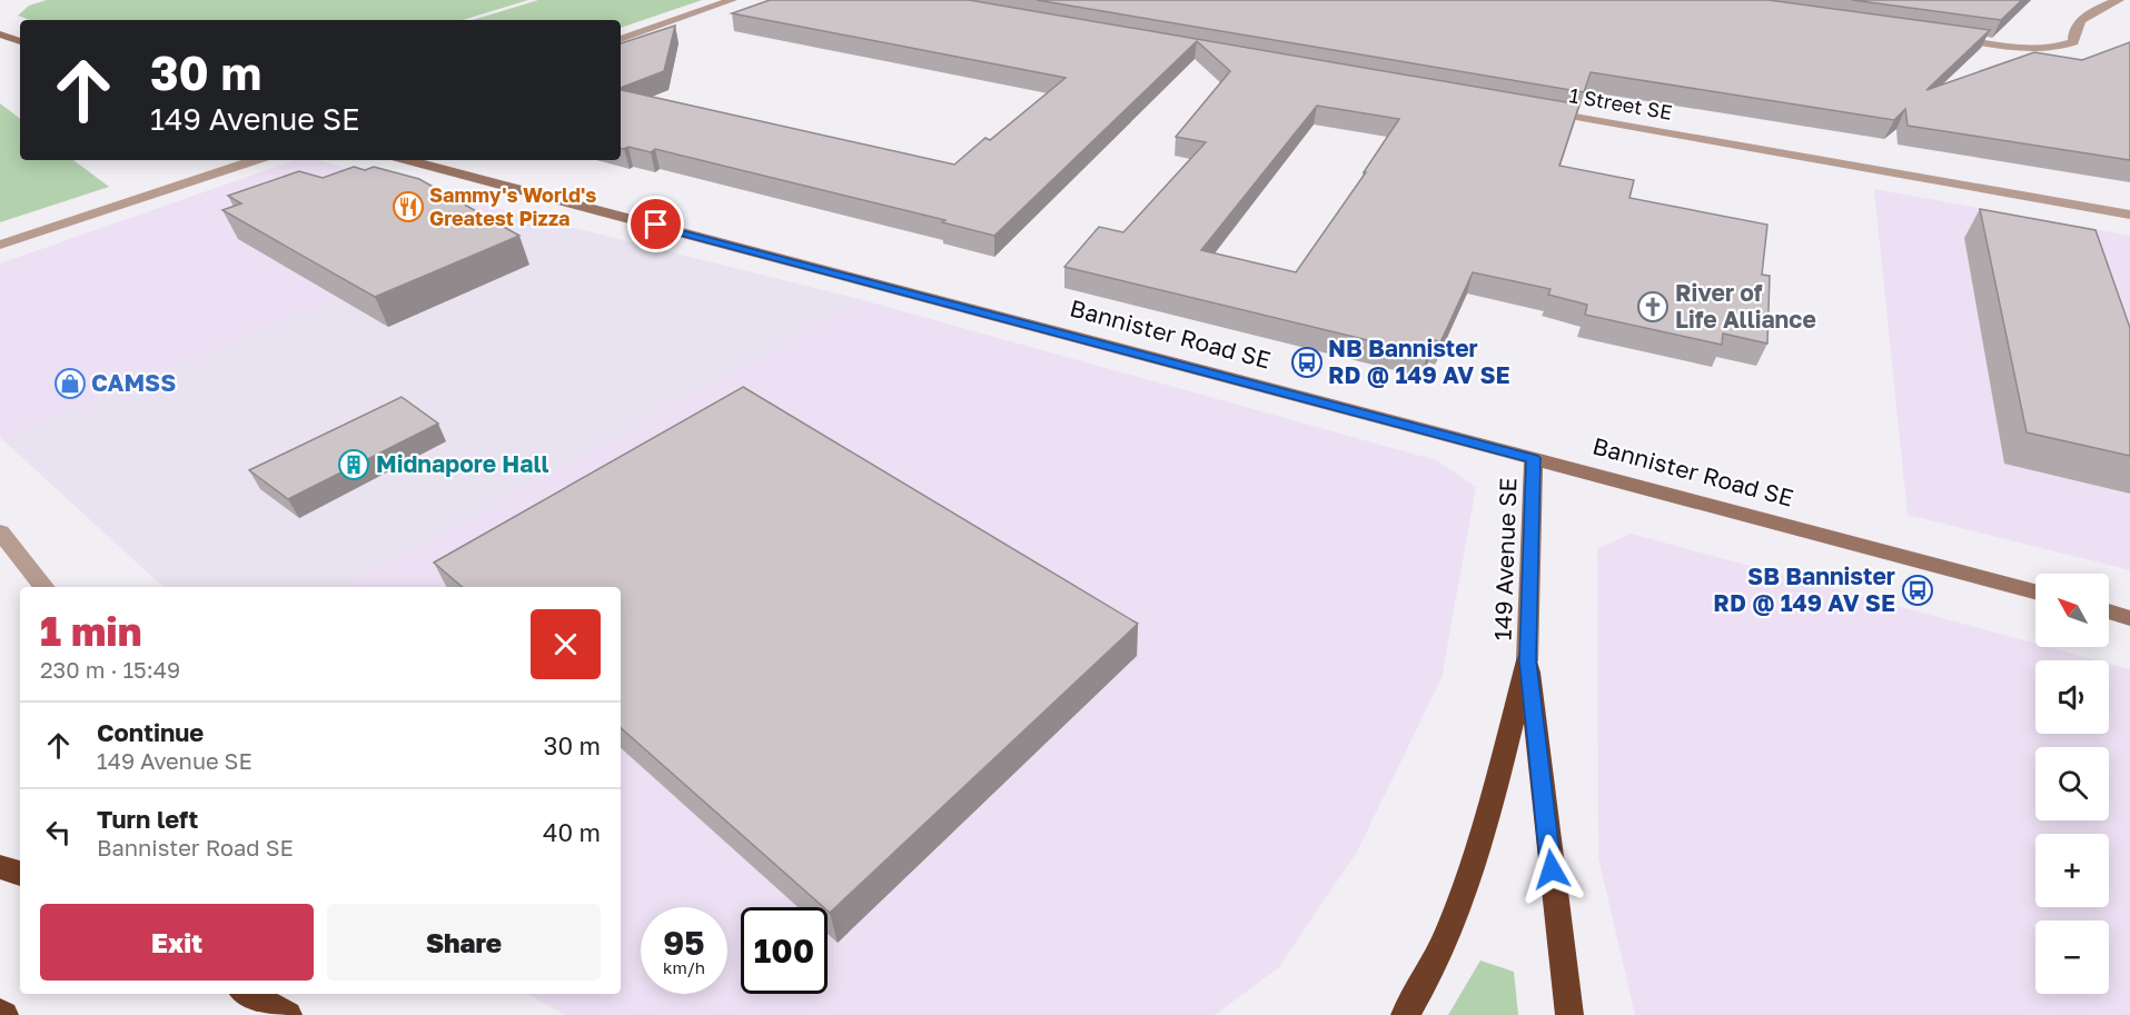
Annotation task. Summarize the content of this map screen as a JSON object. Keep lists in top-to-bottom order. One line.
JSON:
{"streets":{"street":["1 Street SE","Bannister Road SE","149 Avenue SE"]},"crossings":[["Bannister Road SE","149 Avenue SE"]],"places":{"restaurant":["Sammy's World's Greatest Pizza"],"church":["River of Life Alliance"],"bus stop":["NB Bannister RD @ 149 AV SE","SB Bannister RD @ 149 AV SE"],"shop":["CAMSS"],"building":["Midnapore Hall"]},"north":"top left","page":{"turn":["30 m","149 Avenue SE"],"map_buttons":["+","−"],"heading":["1 min","230 m · 15:49"],"list":[{"name":"Continue","note":"149 Avenue SE","value":"30 m"},{"name":"Turn left","note":"Bannister Road SE","value":"40 m"}],"buttons":["Exit","Share"],"speed":"95 km/h","limit":"100"}}
